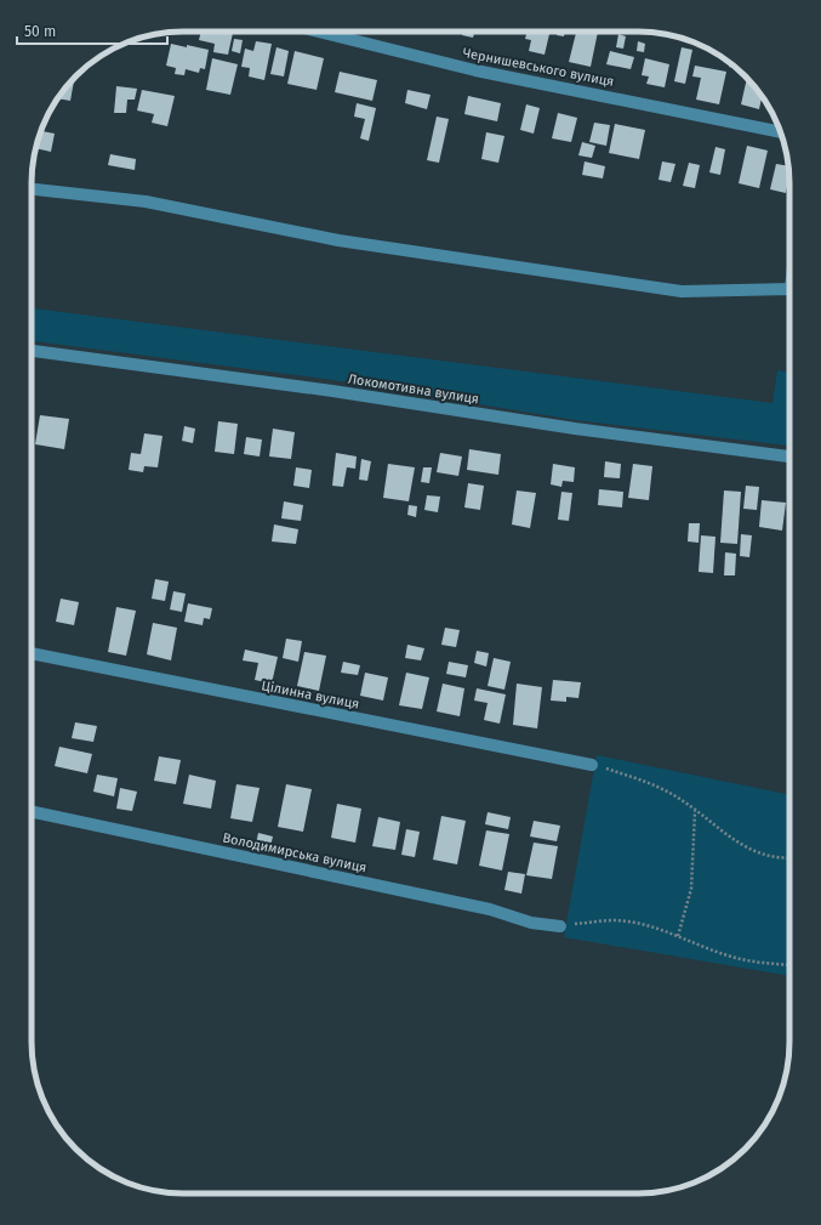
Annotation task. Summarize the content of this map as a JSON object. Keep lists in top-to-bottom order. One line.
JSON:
{"streets":{"street":["Чернишевського вулиця","Локомотивна вулиця","Цілинна вулиця","Володимирська вулиця"]},"scale_bar":"50 m"}
